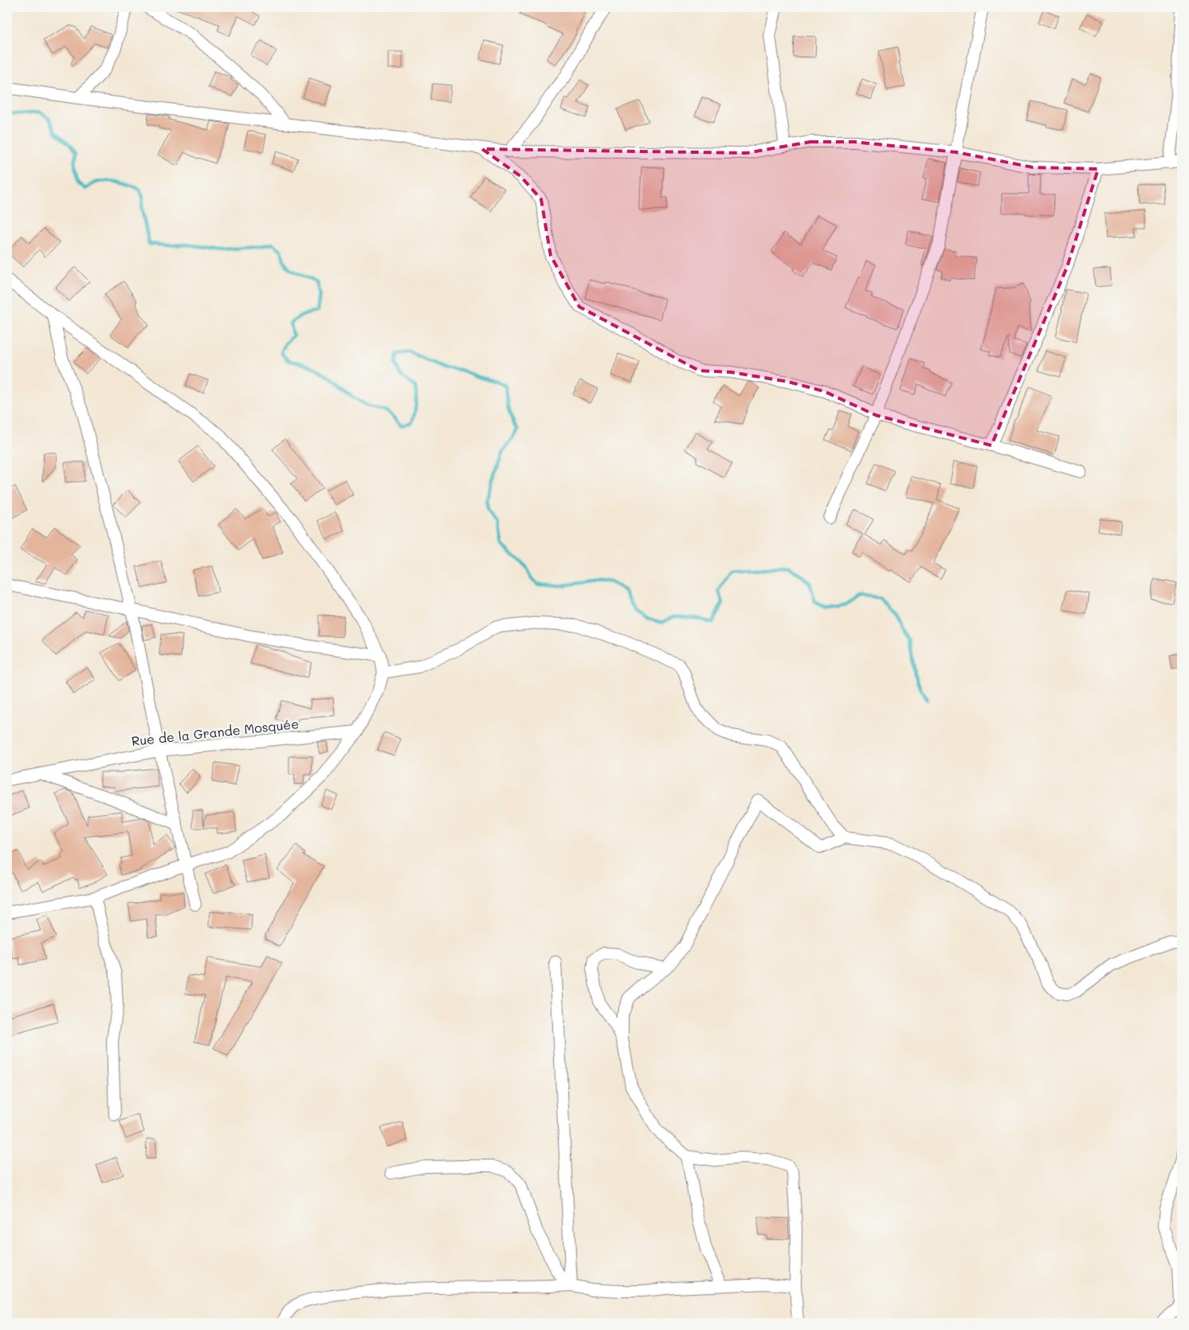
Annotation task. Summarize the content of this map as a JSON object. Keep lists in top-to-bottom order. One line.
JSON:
{"streets":{"street":["Rue de la Grande Mosquée"]}}
